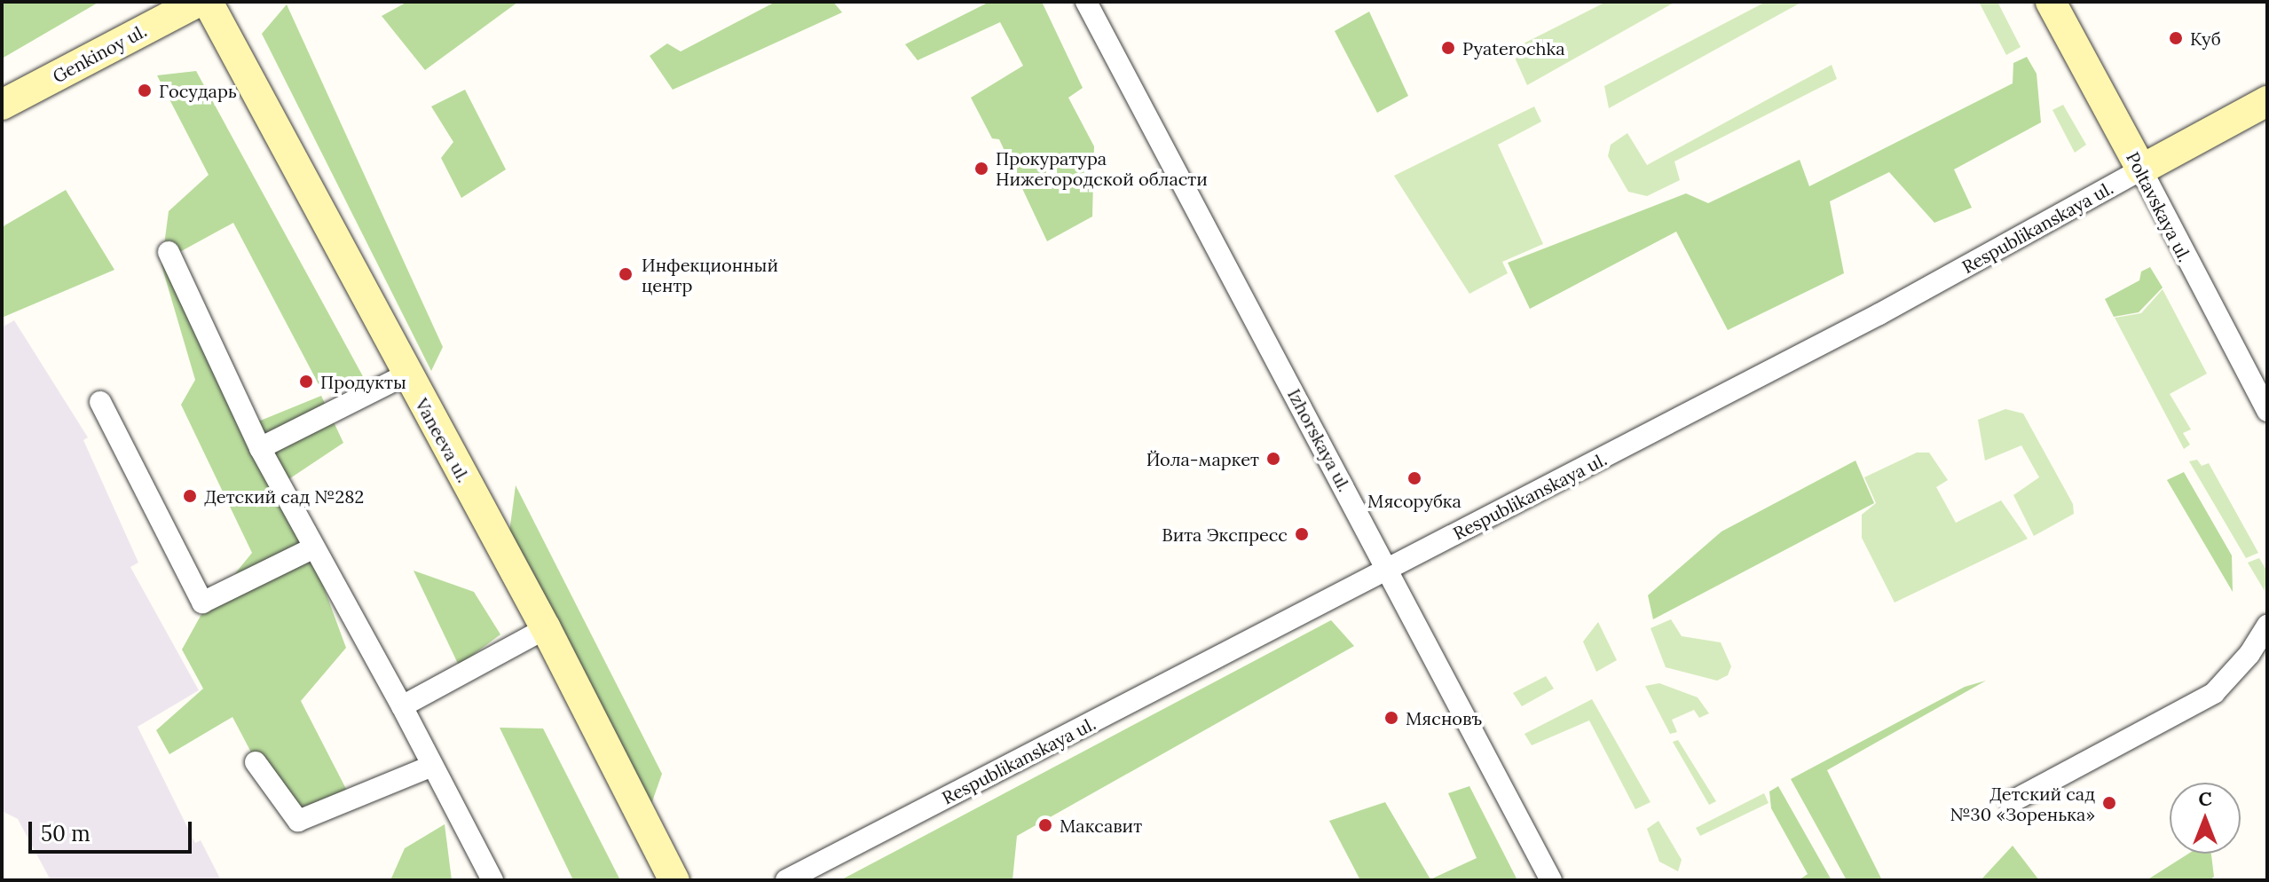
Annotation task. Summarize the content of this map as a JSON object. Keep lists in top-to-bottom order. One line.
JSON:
{"streets":{"main road":["Genkinoy ul.","Poltavskaya ul.","Respublikanskaya ul.","Vaneeva ul."],"street":["Izhorskaya ul."]},"crossings":[["Poltavskaya ul.","Respublikanskaya ul."],["Respublikanskaya ul.","Izhorskaya ul."]],"places":["Куб","Pyaterochka","Государь","Прокуратура Нижегородской области","Инфекционный центр","Продукты","Йола-маркет","Мясорубка","Детский сад №282","Вита Экспресс","Мясновъ","Детский сад №30 «Зоренька»","Максавит"],"scale_bar":"50 m","north":"top"}
